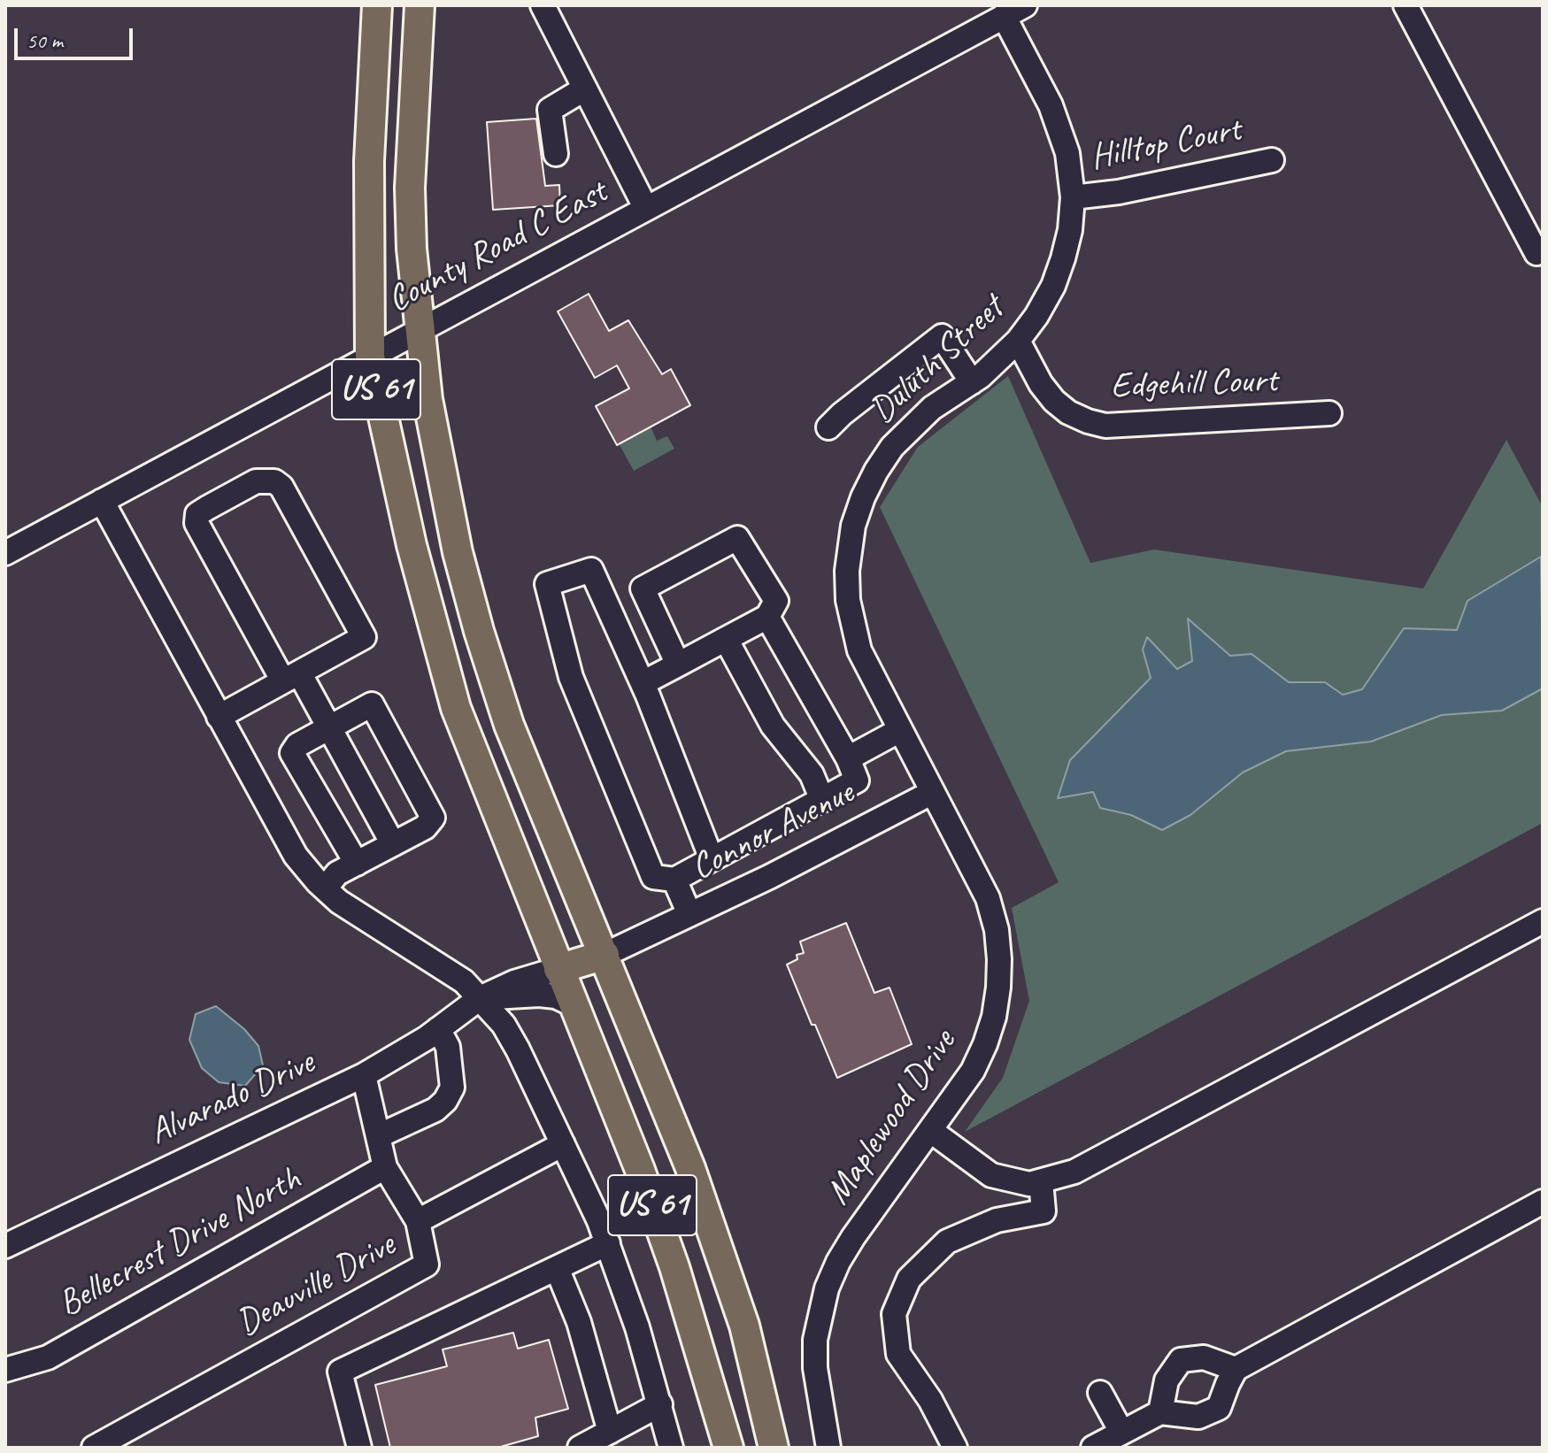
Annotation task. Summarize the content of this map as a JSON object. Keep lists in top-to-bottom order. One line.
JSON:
{"streets":{"main road":["US 61","Connor Avenue"],"street":["Hilltop Court","County Road C East","Duluth Street","Edgehill Court","Alvarado Drive","Maplewood Drive","Bellecrest Drive North","Deauville Drive"]},"crossings":[["Hilltop Court","Duluth Street"],["County Road C East","Duluth Street"],["County Road C East","US 61"],["Duluth Street","Edgehill Court"],["Duluth Street","Connor Avenue"],["Duluth Street","Maplewood Drive"],["US 61","Connor Avenue"],["US 61","Alvarado Drive"],["Connor Avenue","Alvarado Drive"],["Connor Avenue","Maplewood Drive"]],"scale_bar":"50 m"}
